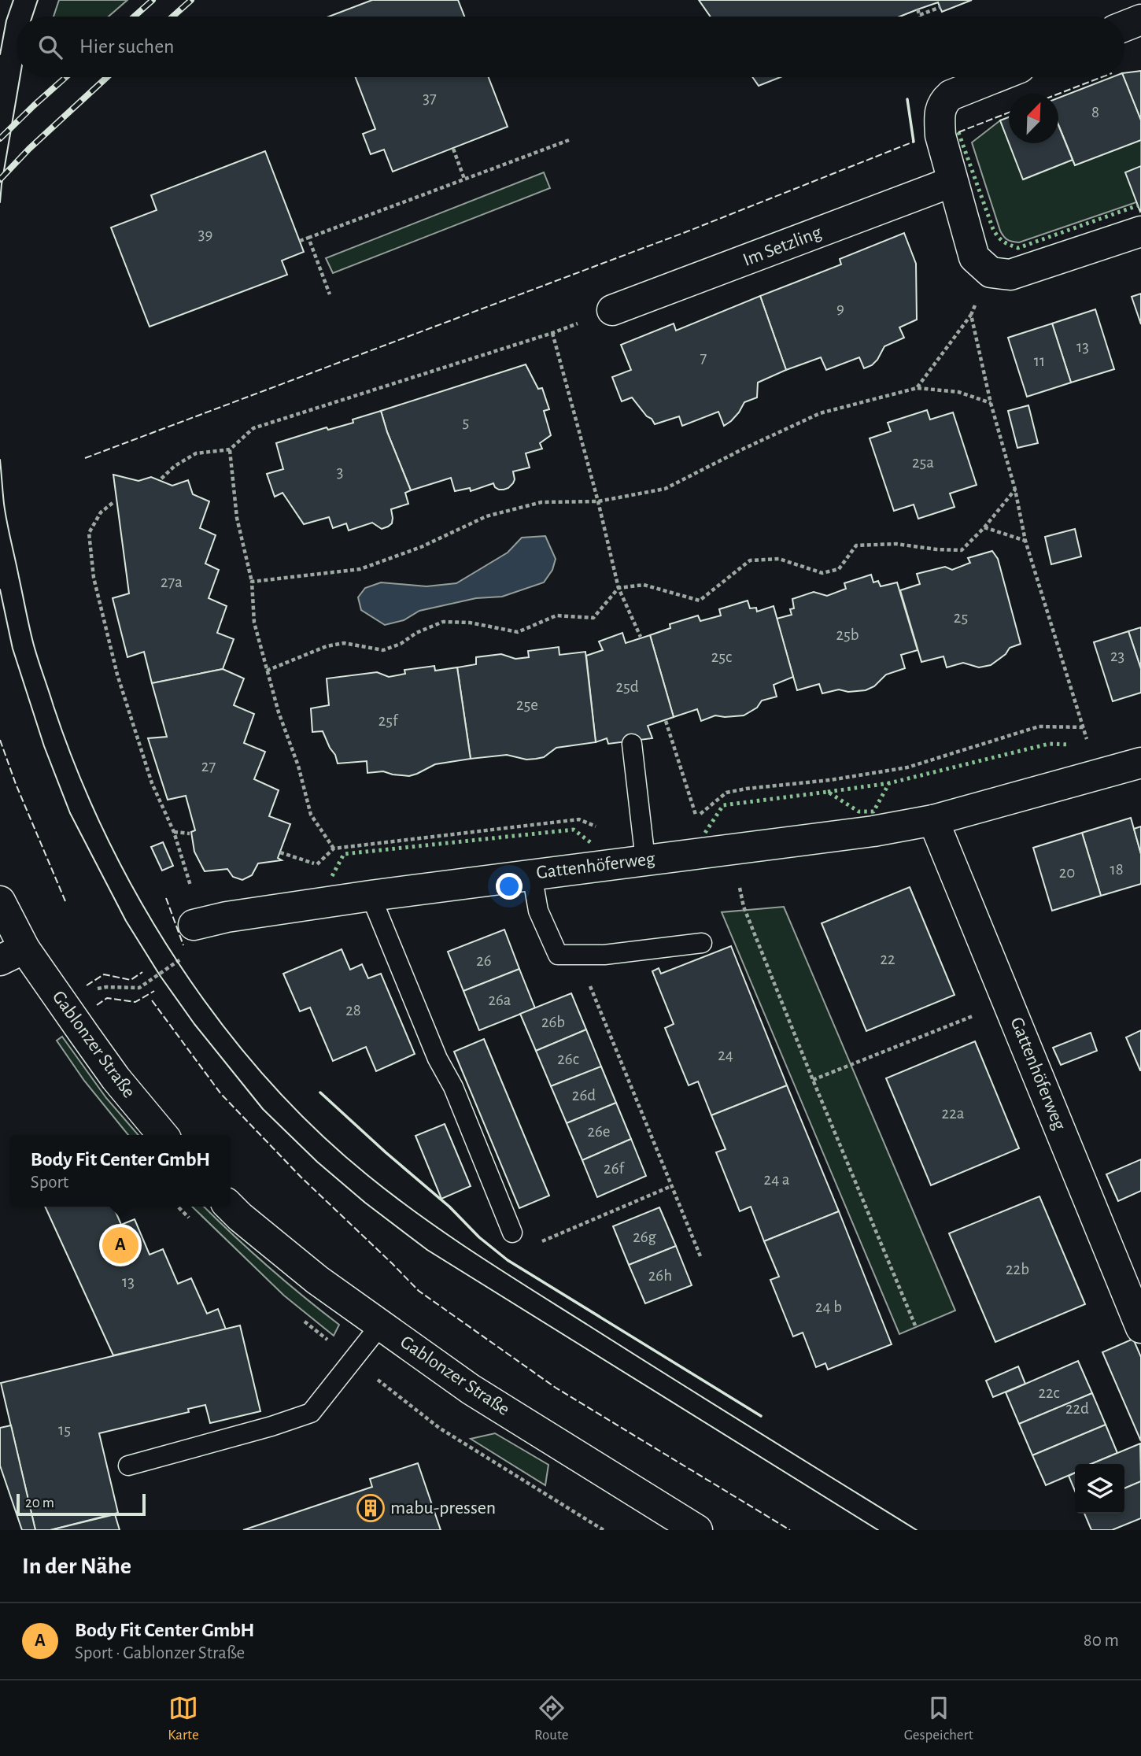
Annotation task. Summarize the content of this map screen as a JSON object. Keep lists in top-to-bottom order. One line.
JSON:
{"streets":{"street":["Im Setzling","Gattenhöferweg","Gablonzer Straße"]},"places":{"building":["mabu-pressen"]},"house_numbers":["37","8","39","9","13","7","11","5","25a","3","27a","25","25b","23","25c","25d","25e","25f","27","18","20","22","26","26a","28","26b","24","26c","26d","22a","26e","26f","24 a","26g","22b","26h","13","24 b","22c","22d","15"],"scale_bar":"20 m","north":"top right","page":{"search":"Hier suchen","popup":["Body Fit Center GmbH","Sport"],"pins":"A","scale":"20 m","heading":"In der Nähe","list":[{"mark":"A","name":"Body Fit Center GmbH","note":"Sport · Gablonzer Straße","value":"80 m"}],"nav":["Karte","Route","Gespeichert"]}}
